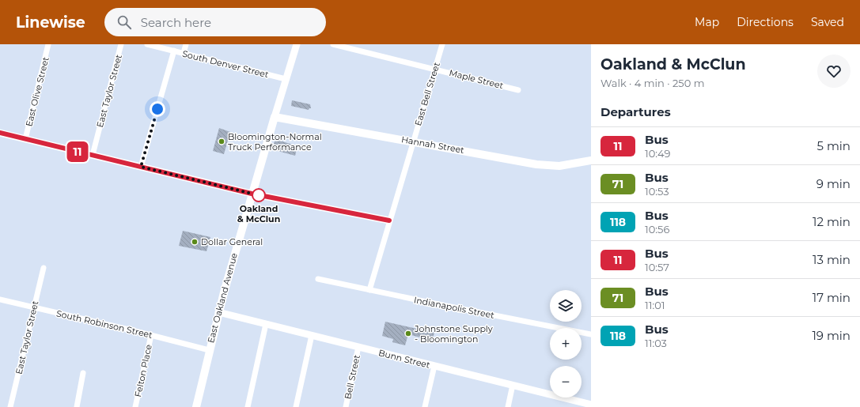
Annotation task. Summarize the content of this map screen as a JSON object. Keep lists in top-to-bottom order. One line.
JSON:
{"streets":{"main road":["Hannah Street","East Oakland Avenue"],"street":["South Denver Street","Maple Street","East Taylor Street","East Olive Street","East Bell Street","Indianapolis Street","South Robinson Street","Bunn Street","Felton Place","Bell Street"]},"crossings":[["South Denver Street","East Oakland Avenue"],["Maple Street","East Bell Street"],["East Taylor Street","South Robinson Street"],["East Bell Street","Hannah Street"],["East Bell Street","Indianapolis Street"],["Hannah Street","East Oakland Avenue"],["East Oakland Avenue","South Robinson Street"],["East Oakland Avenue","Bunn Street"],["South Robinson Street","Felton Place"],["Bunn Street","Bell Street"]],"places":["Bloomington-Normal Truck Performance","Oakland & McClun","Dollar General","Johnstone Supply - Bloomington"],"lines":["bus line 11"],"page":{"header":"Linewise","search":"Search here","nav":["Map","Directions","Saved"],"on_map":"11","heading":[["Oakland & McClun","Walk · 4 min · 250 m"],"Departures"],"list":[{"mark":"11","name":"Bus","note":"10:49","value":"5 min"},{"mark":"71","name":"Bus","note":"10:53","value":"9 min"},{"mark":"118","name":"Bus","note":"10:56","value":"12 min"},{"mark":"11","name":"Bus","note":"10:57","value":"13 min"},{"mark":"71","name":"Bus","note":"11:01","value":"17 min"},{"mark":"118","name":"Bus","note":"11:03","value":"19 min"}],"map_buttons":["+","−"]}}
